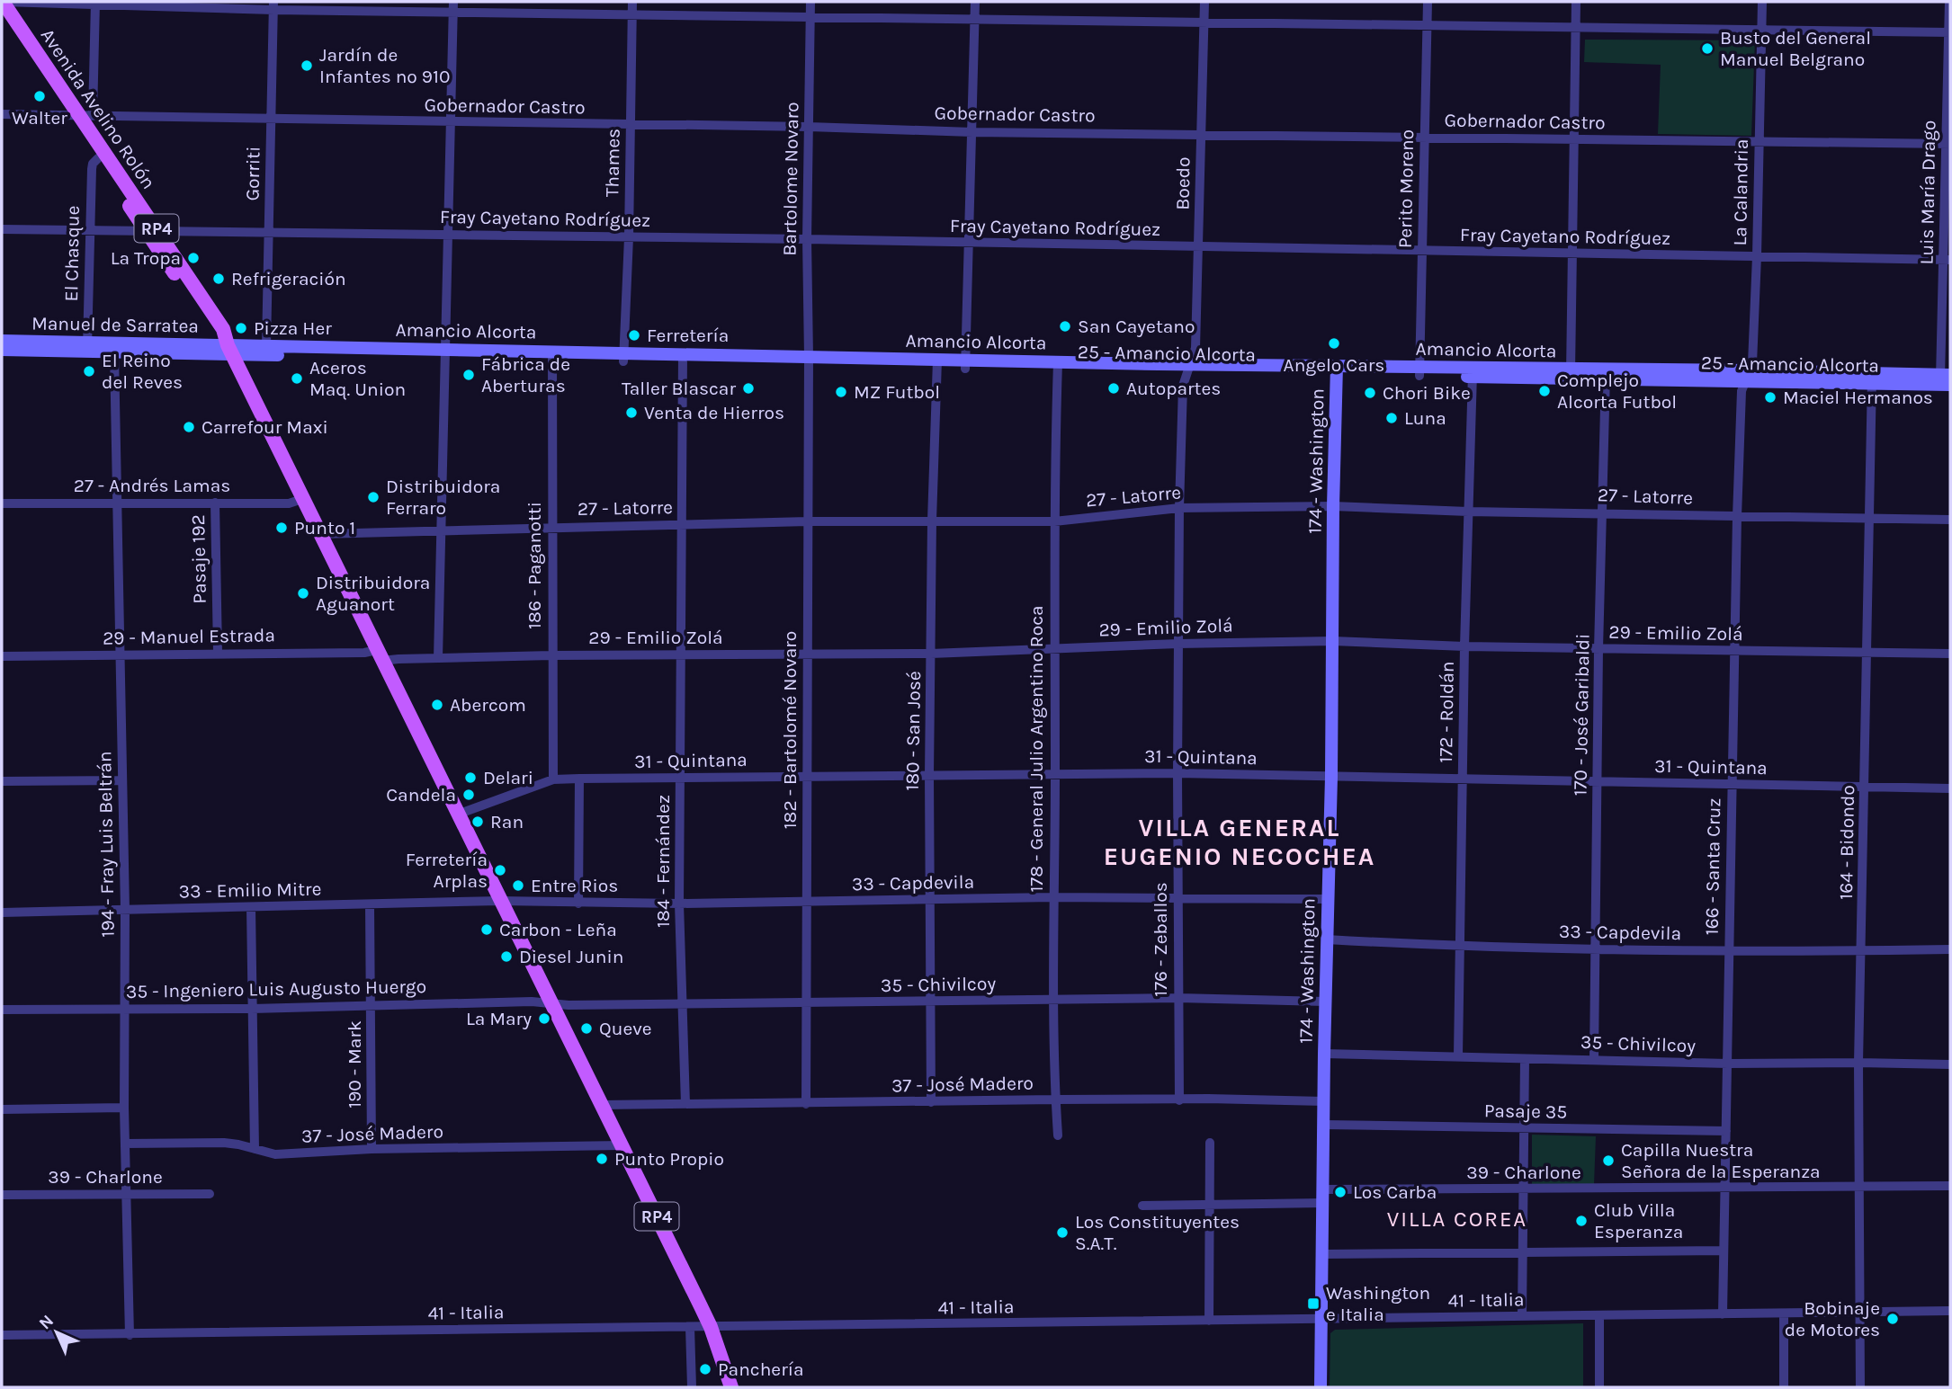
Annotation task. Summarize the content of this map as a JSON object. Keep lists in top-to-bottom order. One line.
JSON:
{"streets":{"main road":["Avenida Avelino Rolón","RP4","Manuel de Sarratea","Amancio Alcorta","25 - Amancio Alcorta","174 - Washington"],"street":["Gobernador Castro","Thames","Gorriti","Bartolome Novaro","Boedo","Perito Moreno","La Calandria","Luis María Drago","Fray Cayetano Rodríguez","El Chasque","27 - Andrés Lamas","27 - Latorre","Pasaje 192","186 - Paganotti","29 - Emilio Zolá","29 - Manuel Estrada","172 - Roldán","170 - José Garibaldi","182 - Bartolomé Novaro","180 - San José","178 - General Julio Argentino Roca","31 - Quintana","164 - Bidondo","194 - Fray Luis Beltrán","184 - Fernández","166 - Santa Cruz","33 - Capdevila","33 - Emilio Mitre","176 - Zeballos","35 - Chivilcoy","35 - Ingeniero Luis Augusto Huergo","190 - Mark","37 - José Madero","Pasaje 35","39 - Charlone","41 - Italia"]},"crossings":[["Gobernador Castro","Avenida Avelino Rolón"],["Gobernador Castro","Thames"],["Gobernador Castro","Gorriti"],["Gobernador Castro","Bartolome Novaro"],["Gobernador Castro","Boedo"],["Gobernador Castro","Perito Moreno"],["Gobernador Castro","La Calandria"],["Gobernador Castro","Luis María Drago"],["Avenida Avelino Rolón","Fray Cayetano Rodríguez"],["Avenida Avelino Rolón","RP4"],["Avenida Avelino Rolón","El Chasque"],["Avenida Avelino Rolón","Manuel de Sarratea"],["Avenida Avelino Rolón","Amancio Alcorta"],["Thames","Fray Cayetano Rodríguez"],["Gorriti","Fray Cayetano Rodríguez"],["Gorriti","Amancio Alcorta"],["Bartolome Novaro","Fray Cayetano Rodríguez"],["Bartolome Novaro","182 - Bartolomé Novaro"],["Boedo","Fray Cayetano Rodríguez"],["Boedo","Amancio Alcorta"],["Boedo","25 - Amancio Alcorta"],["Boedo","176 - Zeballos"],["Perito Moreno","Fray Cayetano Rodríguez"],["Perito Moreno","Amancio Alcorta"],["Perito Moreno","25 - Amancio Alcorta"],["La Calandria","Fray Cayetano Rodríguez"],["La Calandria","25 - Amancio Alcorta"],["La Calandria","166 - Santa Cruz"],["Luis María Drago","Fray Cayetano Rodríguez"],["Luis María Drago","25 - Amancio Alcorta"],["Fray Cayetano Rodríguez","El Chasque"],["RP4","Manuel de Sarratea"],["RP4","Amancio Alcorta"],["RP4","27 - Andrés Lamas"],["RP4","27 - Latorre"],["RP4","29 - Emilio Zolá"],["RP4","29 - Manuel Estrada"],["RP4","31 - Quintana"],["RP4","33 - Capdevila"],["RP4","33 - Emilio Mitre"],["RP4","35 - Chivilcoy"],["RP4","35 - Ingeniero Luis Augusto Huergo"],["RP4","37 - José Madero"],["RP4","41 - Italia"],["El Chasque","Manuel de Sarratea"],["Manuel de Sarratea","Amancio Alcorta"],["Amancio Alcorta","25 - Amancio Alcorta"],["Amancio Alcorta","172 - Roldán"],["Amancio Alcorta","180 - San José"],["Amancio Alcorta","178 - General Julio Argentino Roca"],["Amancio Alcorta","176 - Zeballos"],["25 - Amancio Alcorta","174 - Washington"],["25 - Amancio Alcorta","164 - Bidondo"],["25 - Amancio Alcorta","166 - Santa Cruz"],["25 - Amancio Alcorta","176 - Zeballos"],["174 - Washington","27 - Latorre"],["174 - Washington","29 - Emilio Zolá"],["174 - Washington","31 - Quintana"],["174 - Washington","33 - Capdevila"],["174 - Washington","35 - Chivilcoy"],["174 - Washington","37 - José Madero"],["174 - Washington","Pasaje 35"],["174 - Washington","39 - Charlone"],["174 - Washington","41 - Italia"],["27 - Andrés Lamas","Pasaje 192"],["27 - Andrés Lamas","194 - Fray Luis Beltrán"],["27 - Latorre","186 - Paganotti"],["27 - Latorre","172 - Roldán"],["27 - Latorre","170 - José Garibaldi"],["27 - Latorre","182 - Bartolomé Novaro"],["27 - Latorre","180 - San José"],["27 - Latorre","178 - General Julio Argentino Roca"],["27 - Latorre","164 - Bidondo"],["27 - Latorre","184 - Fernández"],["27 - Latorre","166 - Santa Cruz"],["27 - Latorre","176 - Zeballos"],["Pasaje 192","29 - Manuel Estrada"],["186 - Paganotti","29 - Emilio Zolá"],["186 - Paganotti","31 - Quintana"],["29 - Emilio Zolá","29 - Manuel Estrada"],["29 - Emilio Zolá","172 - Roldán"],["29 - Emilio Zolá","170 - José Garibaldi"],["29 - Emilio Zolá","182 - Bartolomé Novaro"],["29 - Emilio Zolá","180 - San José"],["29 - Emilio Zolá","178 - General Julio Argentino Roca"],["29 - Emilio Zolá","164 - Bidondo"],["29 - Emilio Zolá","184 - Fernández"],["29 - Emilio Zolá","166 - Santa Cruz"],["29 - Emilio Zolá","176 - Zeballos"],["29 - Manuel Estrada","194 - Fray Luis Beltrán"],["172 - Roldán","31 - Quintana"],["172 - Roldán","33 - Capdevila"],["172 - Roldán","35 - Chivilcoy"],["170 - José Garibaldi","31 - Quintana"],["170 - José Garibaldi","33 - Capdevila"],["170 - José Garibaldi","35 - Chivilcoy"],["182 - Bartolomé Novaro","31 - Quintana"],["182 - Bartolomé Novaro","33 - Capdevila"],["182 - Bartolomé Novaro","35 - Chivilcoy"],["182 - Bartolomé Novaro","37 - José Madero"],["180 - San José","31 - Quintana"],["180 - San José","33 - Capdevila"],["180 - San José","35 - Chivilcoy"],["180 - San José","37 - José Madero"],["178 - General Julio Argentino Roca","31 - Quintana"],["178 - General Julio Argentino Roca","33 - Capdevila"],["178 - General Julio Argentino Roca","35 - Chivilcoy"],["178 - General Julio Argentino Roca","37 - José Madero"],["31 - Quintana","164 - Bidondo"],["31 - Quintana","184 - Fernández"],["31 - Quintana","166 - Santa Cruz"],["31 - Quintana","176 - Zeballos"],["164 - Bidondo","33 - Capdevila"],["164 - Bidondo","35 - Chivilcoy"],["164 - Bidondo","39 - Charlone"],["164 - Bidondo","41 - Italia"],["194 - Fray Luis Beltrán","33 - Emilio Mitre"],["194 - Fray Luis Beltrán","35 - Ingeniero Luis Augusto Huergo"],["194 - Fray Luis Beltrán","37 - José Madero"],["194 - Fray Luis Beltrán","39 - Charlone"],["194 - Fray Luis Beltrán","41 - Italia"],["184 - Fernández","33 - Capdevila"],["184 - Fernández","35 - Chivilcoy"],["184 - Fernández","37 - José Madero"],["166 - Santa Cruz","33 - Capdevila"],["166 - Santa Cruz","35 - Chivilcoy"],["166 - Santa Cruz","Pasaje 35"],["166 - Santa Cruz","39 - Charlone"],["166 - Santa Cruz","41 - Italia"],["33 - Capdevila","33 - Emilio Mitre"],["33 - Capdevila","176 - Zeballos"],["33 - Emilio Mitre","190 - Mark"],["176 - Zeballos","35 - Chivilcoy"],["176 - Zeballos","37 - José Madero"],["35 - Chivilcoy","35 - Ingeniero Luis Augusto Huergo"],["35 - Ingeniero Luis Augusto Huergo","190 - Mark"],["190 - Mark","37 - José Madero"]],"districts":["VILLA GENERAL EUGENIO NECOCHEA","VILLA COREA"],"places":{"other":["Busto del General Manuel Belgrano","Jardín de Infantes nº 910","Walter","La Tropa","Refrigeración","San Cayetano","Pizza Her","Ferretería","Angelo Cars","El Reino del Reves","Fábrica de Aberturas","Aceros Maq. Union","Taller Blascar","Autopartes","Complejo Alcorta Futbol","MZ Futbol","Chori Bike","Maciel Hermanos","Venta de Hierros","Luna","Carrefour Maxi","Distribuidora Ferraro","Punto 1","Distribuidora Aguanort","Abercom","Delari","Candela","Ran","Ferretería Arplas","Entre Rios","Carbon - Leña","Diesel Junin","La Mary","Queve","Punto Propio","Capilla Nuestra Señora de la Esperanza","Los Carba","Club Villa Esperanza","Los Constituyentes S.A.T.","Bobinaje de Motores","Panchería"],"transit":["Washington e Italia"]},"north":"top left"}
